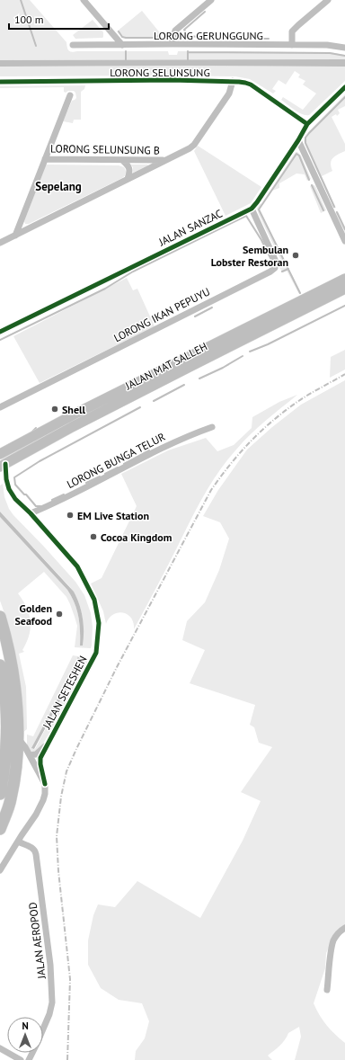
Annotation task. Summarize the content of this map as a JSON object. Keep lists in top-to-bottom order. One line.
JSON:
{"streets":{"main road":["JALAN MAT SALLEH"],"street":["LORONG GERUNGGUNG","LORONG SELUNSUNG","LORONG SELUNSUNG B","JALAN SANZAC","LORONG IKAN PEPUYU","LORONG BUNGA TELUR","JALAN SETESHEN","JALAN AEROPOD"]},"crossings":[["LORONG SELUNSUNG","JALAN SANZAC"],["JALAN SANZAC","LORONG IKAN PEPUYU"],["JALAN MAT SALLEH","JALAN SETESHEN"],["LORONG BUNGA TELUR","JALAN SETESHEN"]],"districts":["Sepelang"],"places":["Sembulan Lobster Restoran","Shell","EM Live Station","Cocoa Kingdom","Golden Seafood"],"scale_bar":"100 m","north":"top"}
